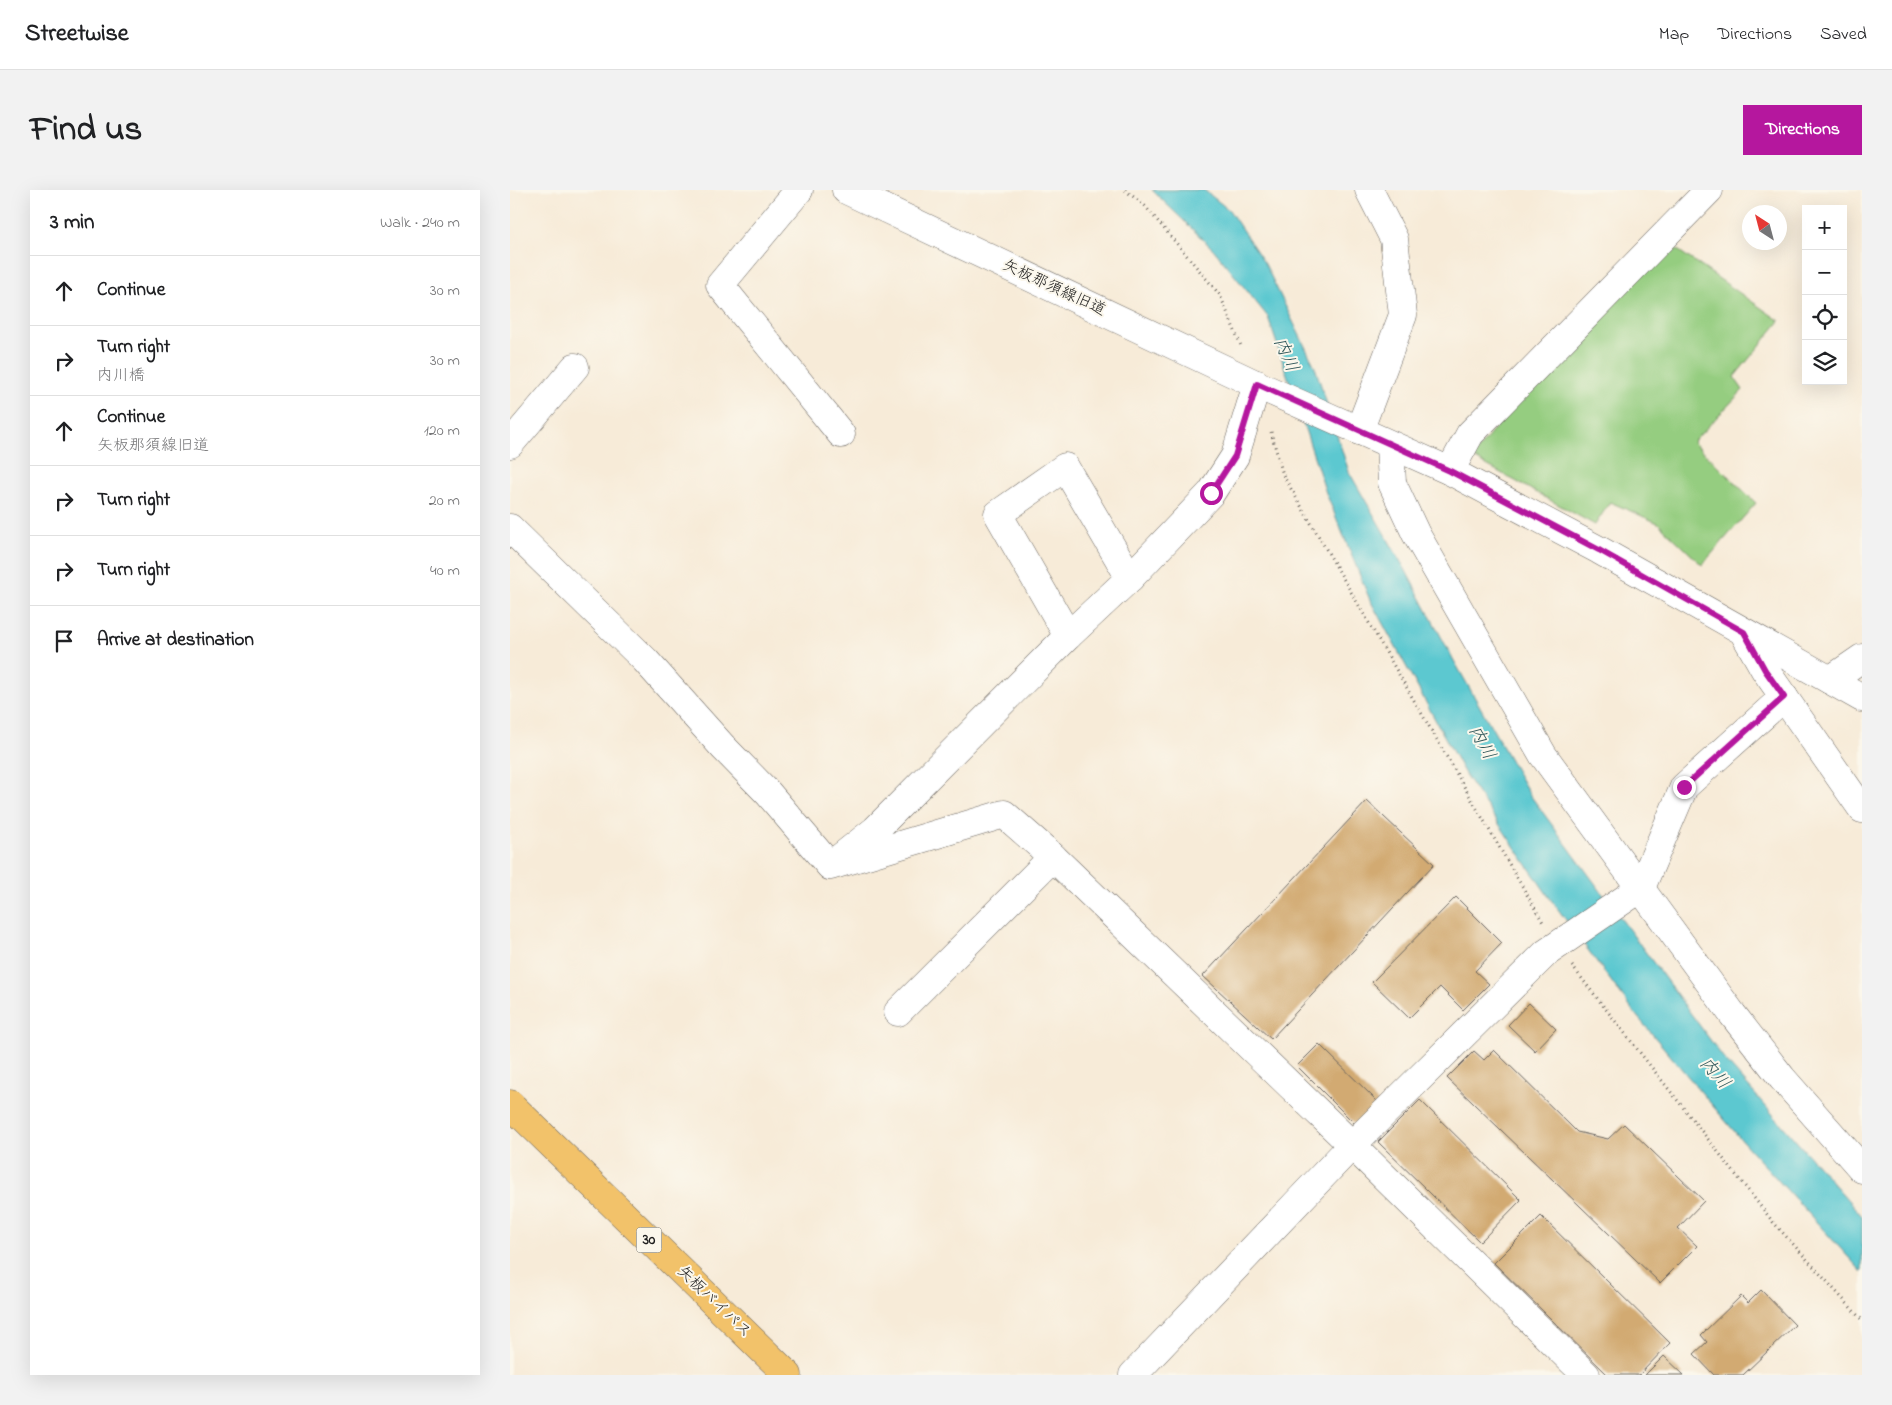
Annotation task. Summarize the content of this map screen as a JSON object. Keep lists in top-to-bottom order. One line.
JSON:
{"streets":{"main road":["30","矢板バイパス"],"street":["矢板那須線旧道"]},"water":["内川"],"north":"top left","page":{"header":"Streetwise","nav":["Map","Directions","Saved"],"title":"Find us","buttons":"Directions","heading":["3 min","Walk · 240 m"],"map_buttons":["+","−"],"list":[["Continue","30 m"],["Turn right","内川橋","30 m"],["Continue","矢板那須線旧道","120 m"],["Turn right","20 m"],["Turn right","40 m"],"Arrive at destination"]}}
